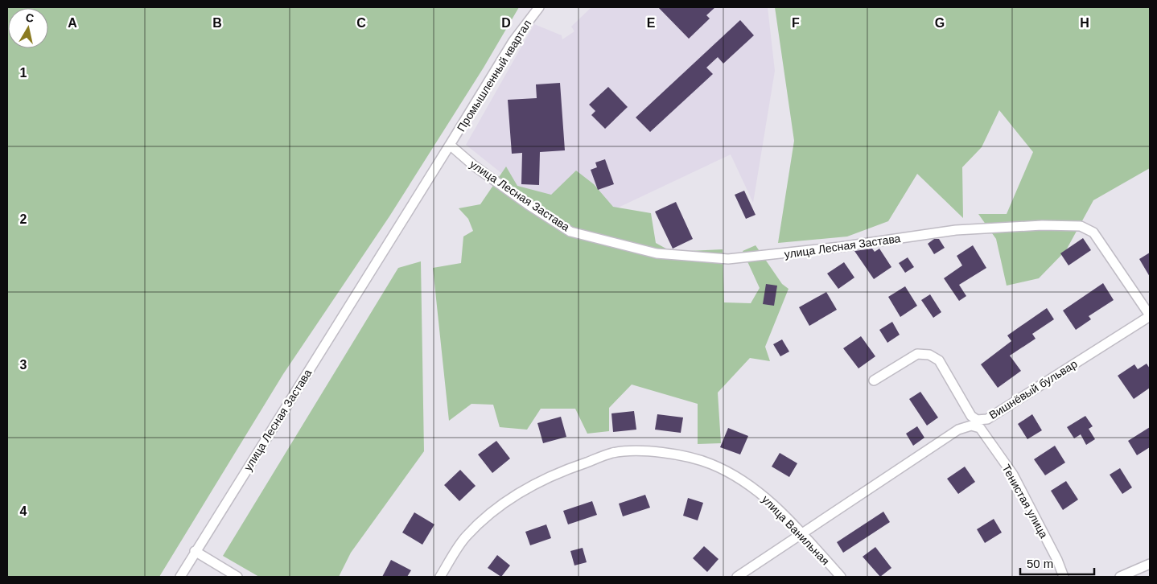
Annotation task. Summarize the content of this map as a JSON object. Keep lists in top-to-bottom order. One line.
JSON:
{"streets":{"street":["Промышленный квартал","улица Лесная Застава","Вишнёвый бульвар","Тенистая улица","улица Ванильная"]},"crossings":[["Промышленный квартал","улица Лесная Застава"],["улица Лесная Застава","Вишнёвый бульвар"],["Вишнёвый бульвар","Тенистая улица"],["Вишнёвый бульвар","улица Ванильная"]],"scale_bar":"50 m","north":"top","grid":{"columns":["A","B","C","D","E","F","G","H"],"rows":["1","2","3","4"]}}
